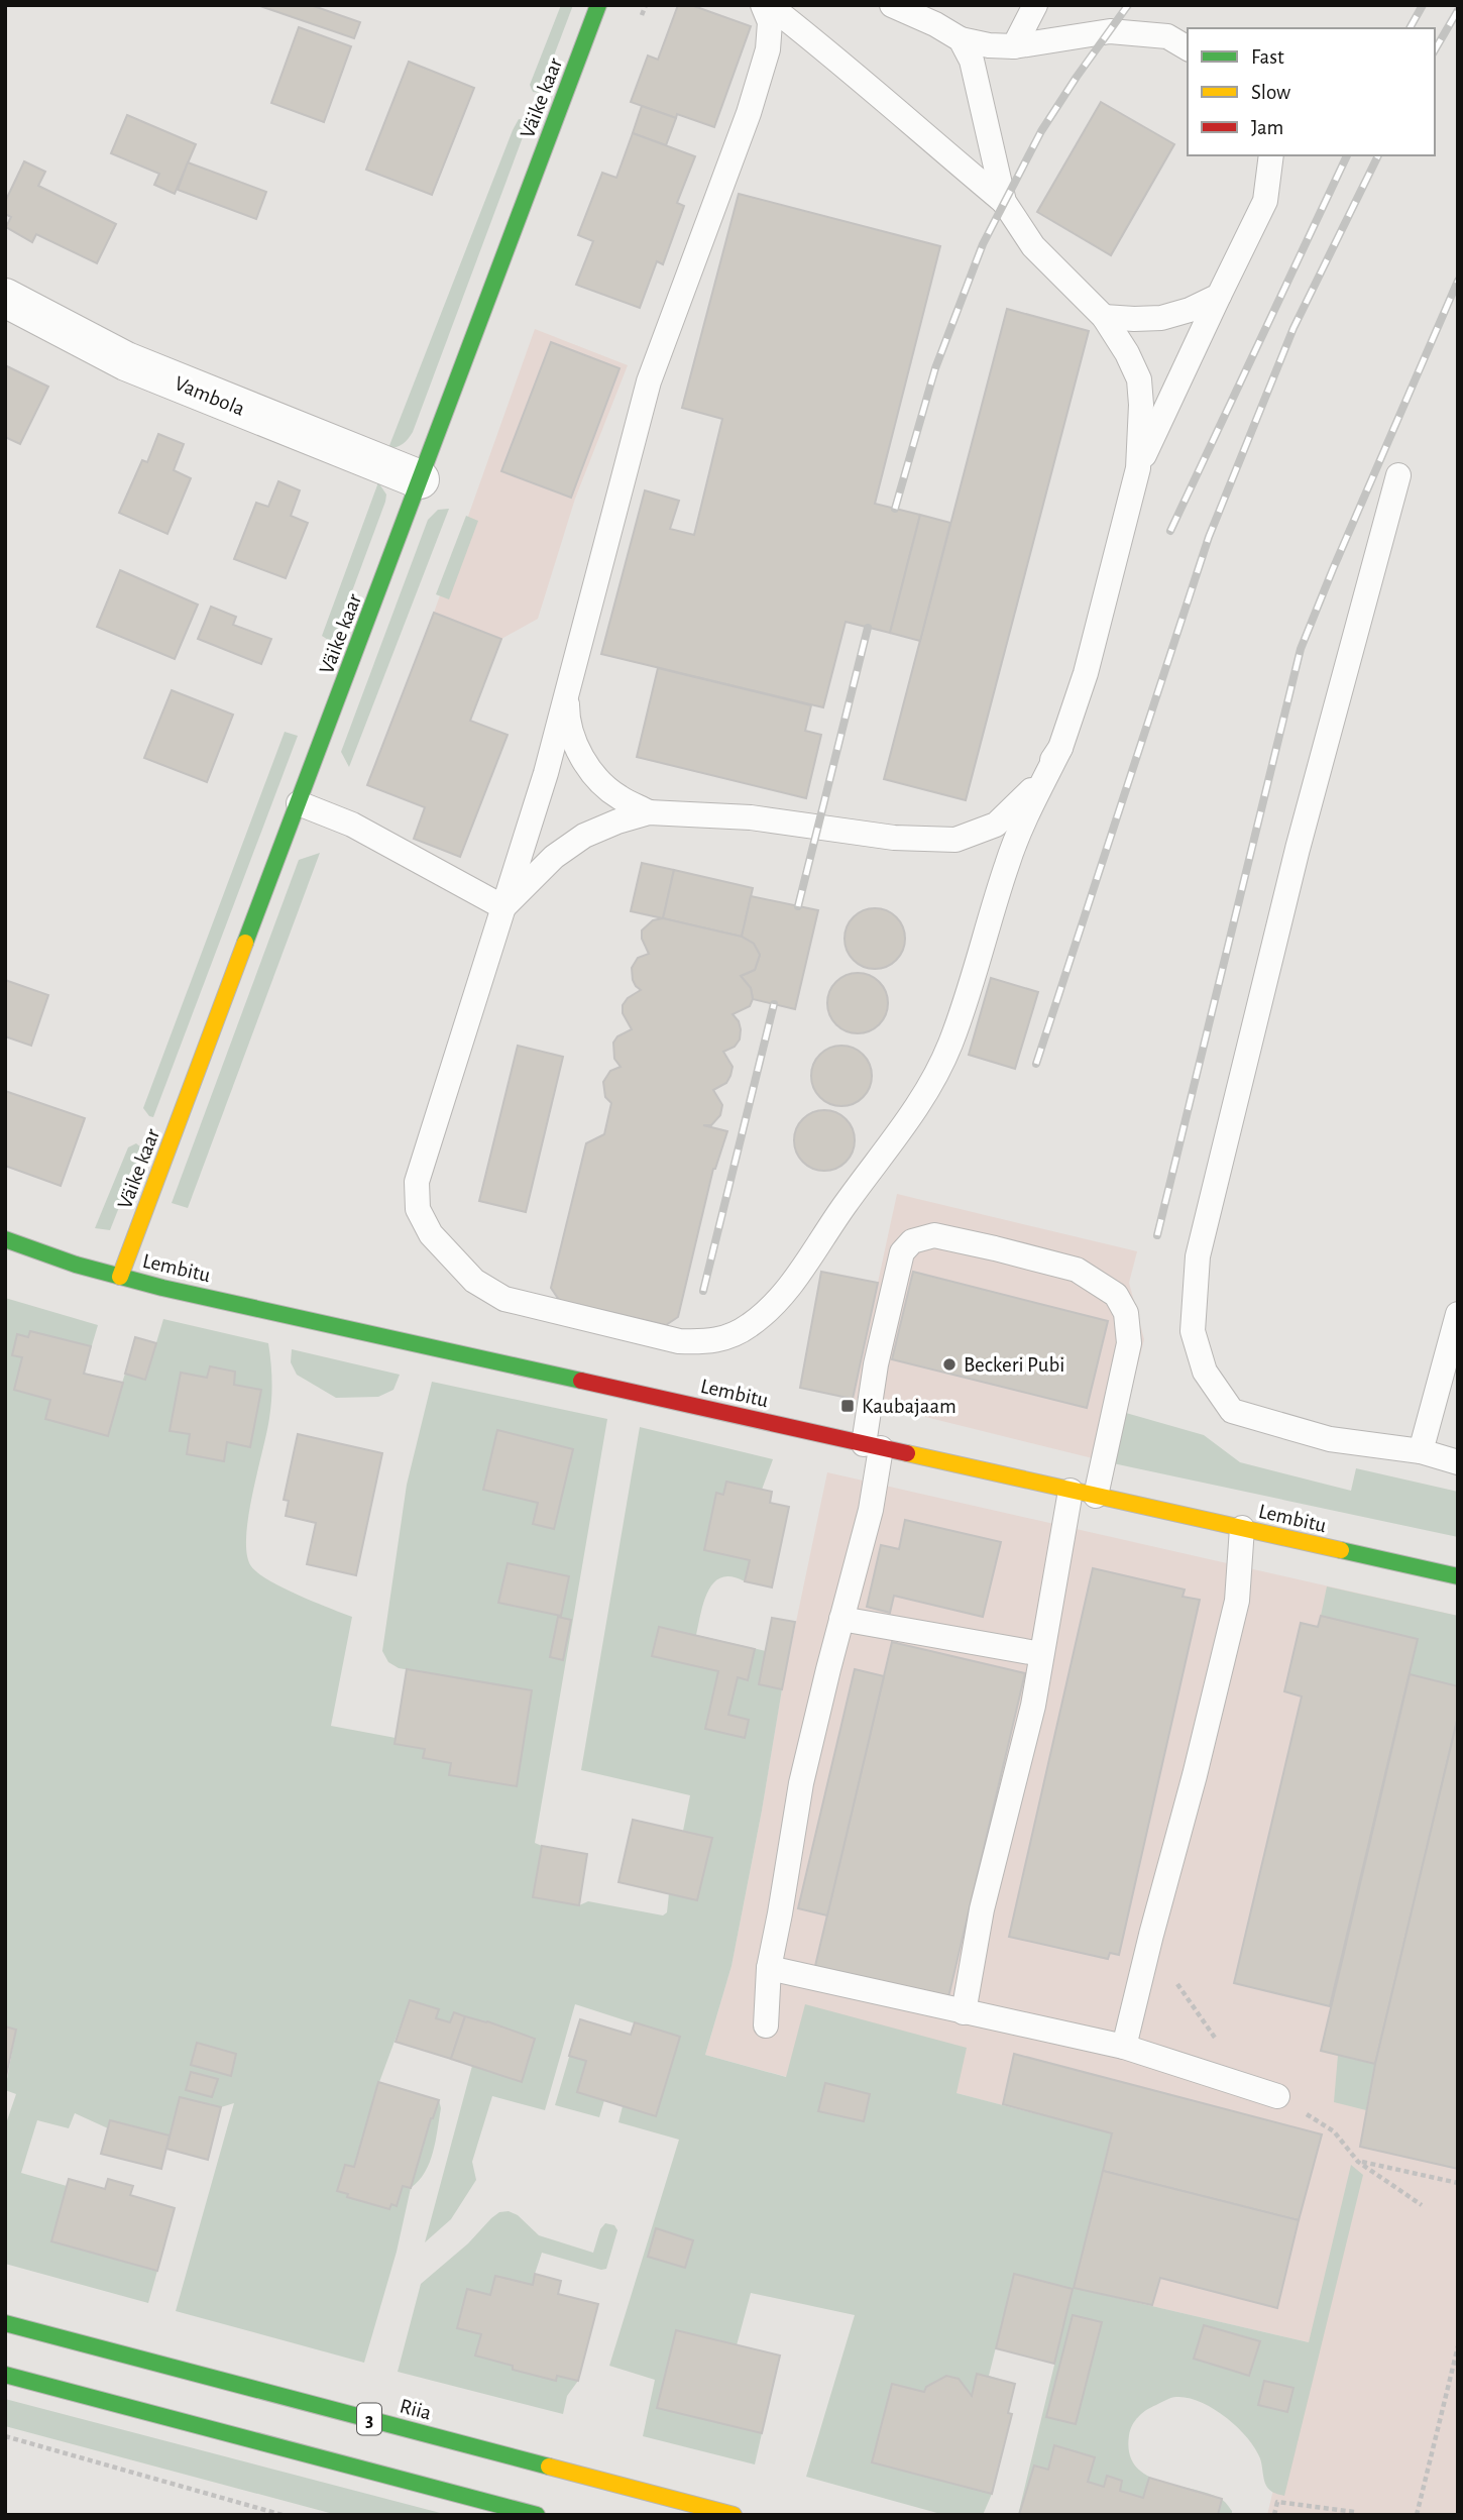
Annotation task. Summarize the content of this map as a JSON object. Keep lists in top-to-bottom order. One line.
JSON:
{"streets":{"main road":["Väike kaar","Lembitu","Riia","3"],"street":["Vambola"]},"crossings":[["Väike kaar","Vambola"],["Väike kaar","Lembitu"]],"places":{"other":["Beckeri Pubi"],"transit":["Kaubajaam"]},"legend":["Fast","Slow","Jam"]}
